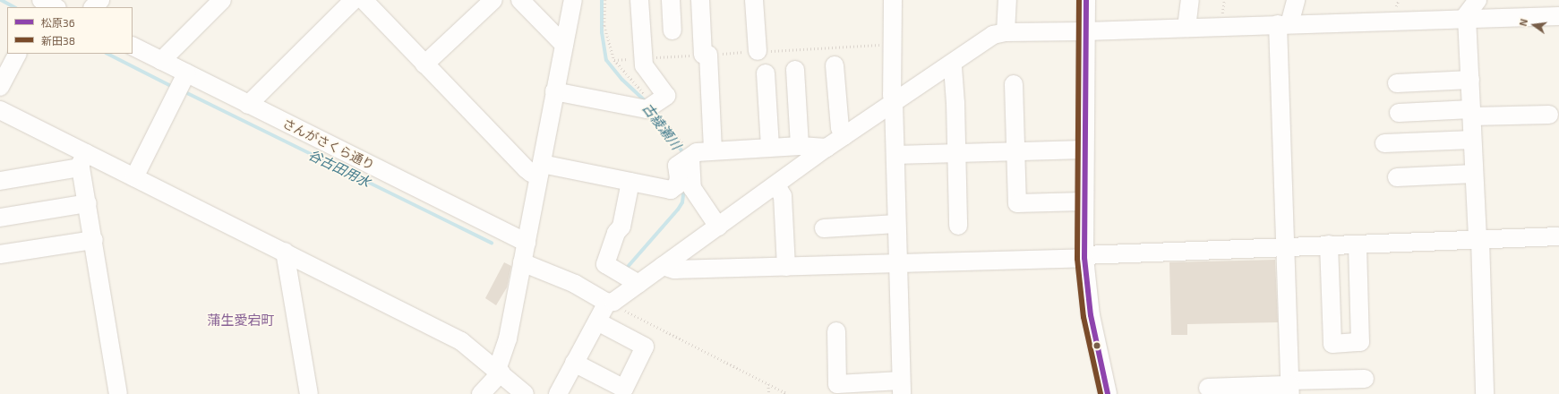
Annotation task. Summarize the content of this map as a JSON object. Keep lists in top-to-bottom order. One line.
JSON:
{"streets":{"street":["さんがさくら通り"]},"districts":["蒲生愛宕町"],"water":["古綾瀬川","谷古田用水"],"lines":["transit line 松原36","transit line 新田38"],"legend":["松原36","新田38"],"north":"left"}
